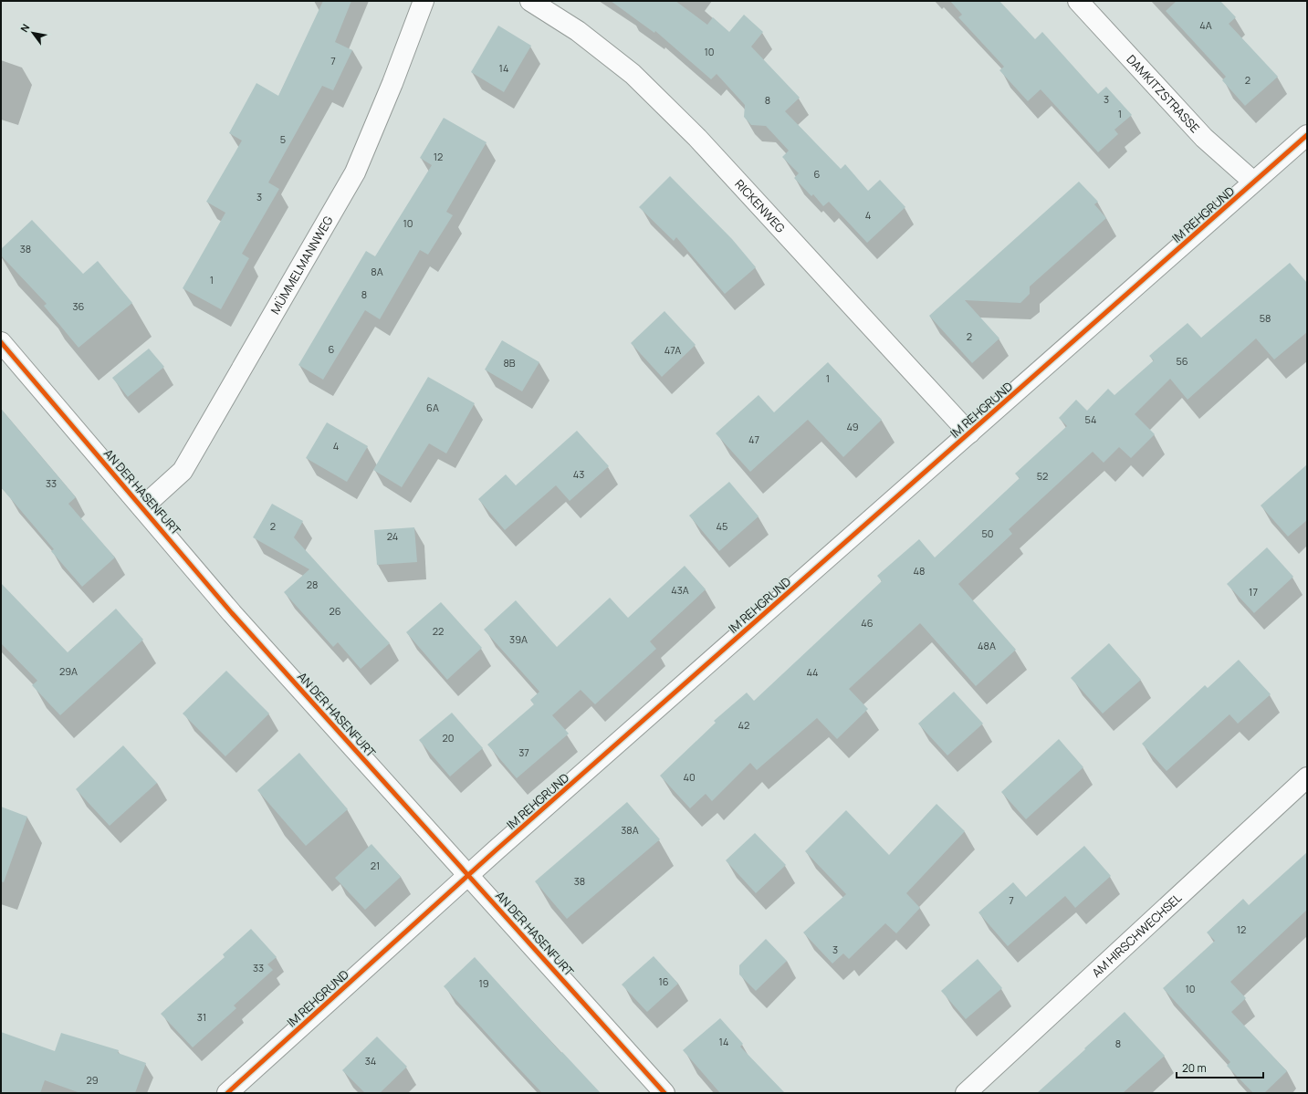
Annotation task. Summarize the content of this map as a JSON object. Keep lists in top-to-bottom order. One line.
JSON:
{"streets":{"street":["DAMKITZSTRASSE","RICKENWEG","IM REHGRUND","MÜMMELMANNWEG","AN DER HASENFURT","AM HIRSCHWECHSEL"]},"crossings":[["DAMKITZSTRASSE","IM REHGRUND"],["RICKENWEG","IM REHGRUND"],["IM REHGRUND","AN DER HASENFURT"],["MÜMMELMANNWEG","AN DER HASENFURT"]],"house_numbers":["4A","10","7","14","2","3","8","1","5","12","6","3","4","10","38","8A","1","8","36","58","2","6","47A","56","8B","1","6A","54","49","47","4","43","52","33","2","45","50","24","48","28","43A","17","26","46","22","39A","48A","29A","44","42","20","37","40","38A","21","38","7","12","3","33","16","19","10","31","14","8","34","29"],"scale_bar":"20 m","north":"top left"}
